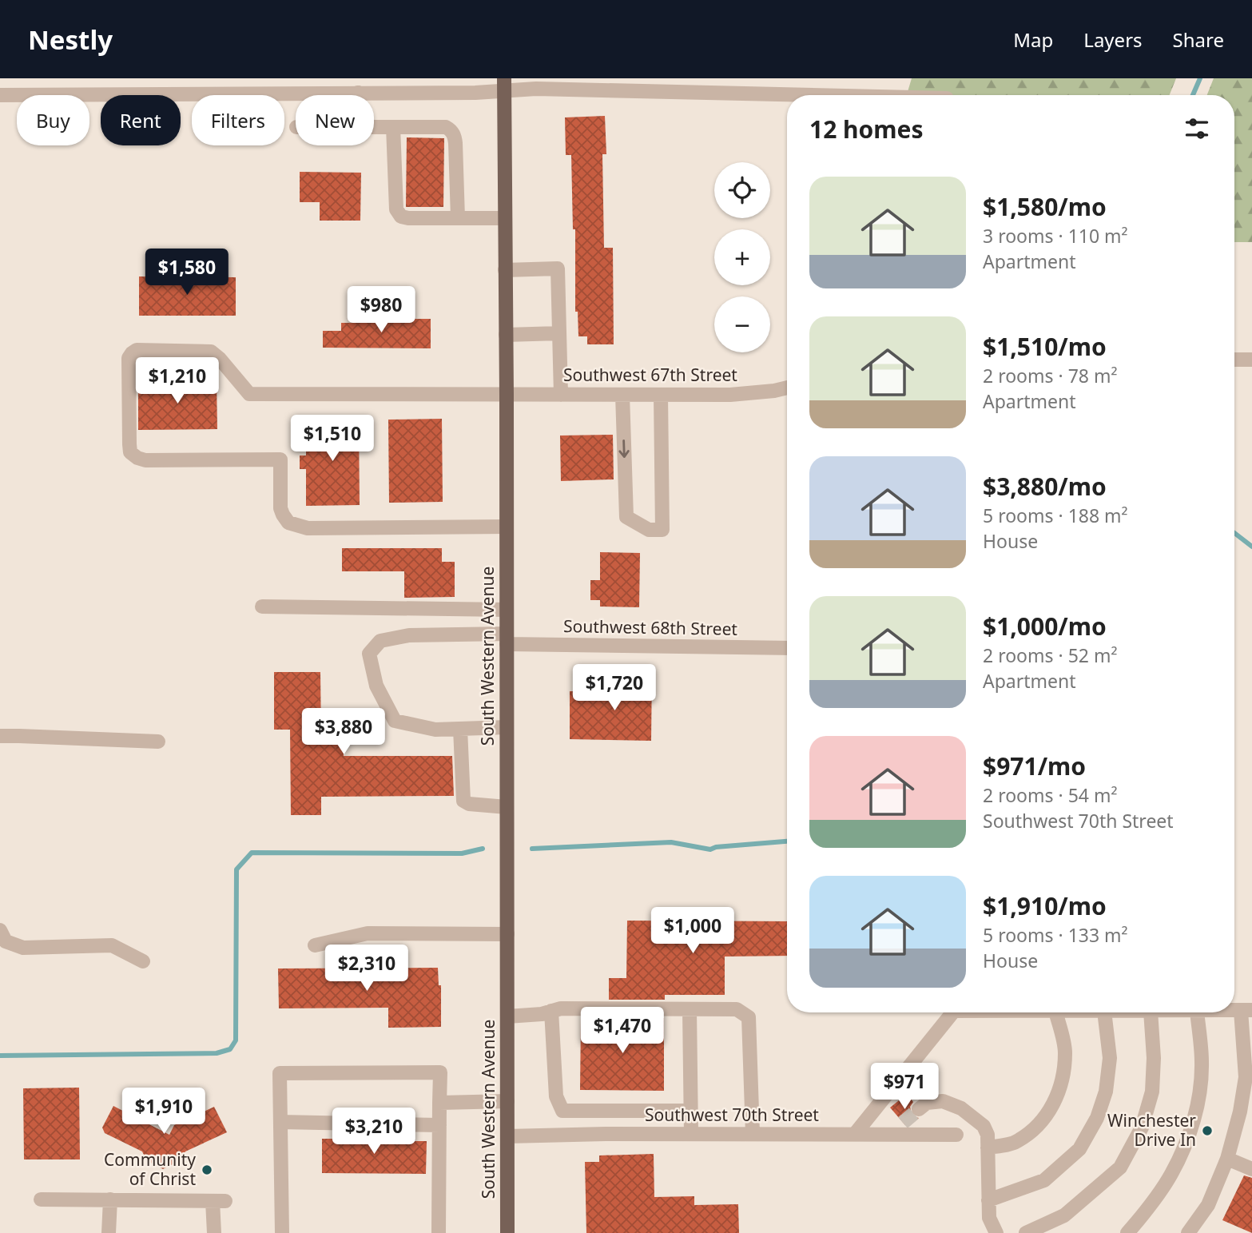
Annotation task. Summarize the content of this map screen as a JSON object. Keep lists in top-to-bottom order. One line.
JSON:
{"streets":{"main road":["South Western Avenue"],"street":["Southwest 67th Street","Southwest 68th Street","Southwest 70th Street"]},"crossings":[["Southwest 67th Street","South Western Avenue"],["Southwest 68th Street","South Western Avenue"],["South Western Avenue","Southwest 70th Street"]],"places":["Winchester Drive In","Community of Christ"],"page":{"header":"Nestly","nav":["Map","Layers","Share"],"chip":["Buy","Rent","Filters","New"],"heading":"12 homes","map_buttons":["+","−"],"list":[{"name":"$1,580/mo","note":"3 rooms · 110 m² · Apartment"},{"name":"$1,510/mo","note":"2 rooms · 78 m² · Apartment"},{"name":"$3,880/mo","note":"5 rooms · 188 m² · House"},{"name":"$1,000/mo","note":"2 rooms · 52 m² · Apartment"},{"name":"$971/mo","note":"2 rooms · 54 m² · Southwest 70th Street"},{"name":"$1,910/mo","note":"5 rooms · 133 m² · House"}],"price":["$1,580","$980","$1,210","$1,510","$1,720","$3,880","$1,000","$2,310","$1,470","$971","$1,910","$3,210"]}}
